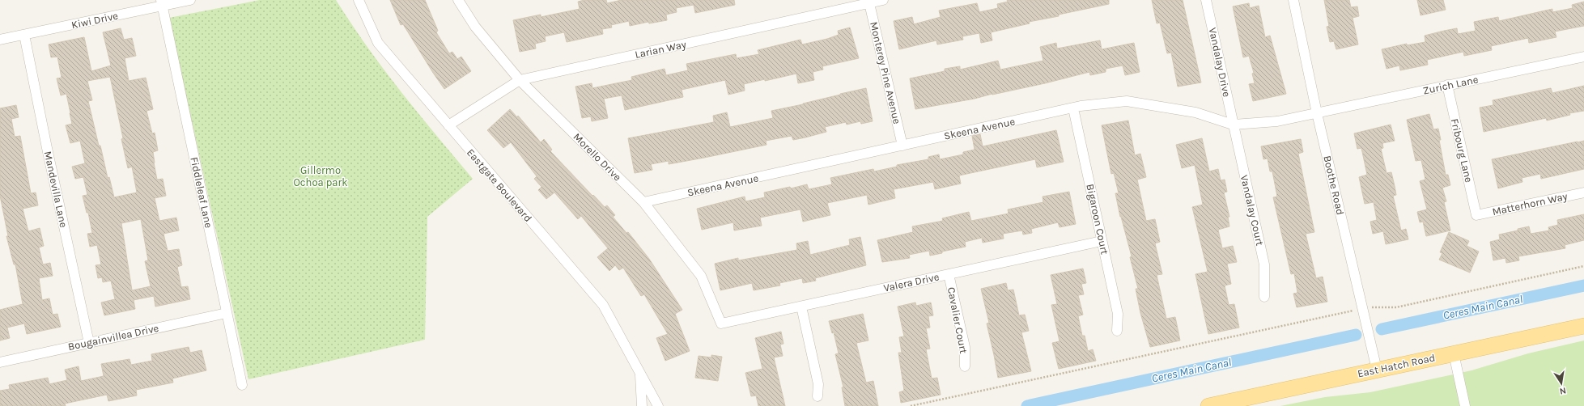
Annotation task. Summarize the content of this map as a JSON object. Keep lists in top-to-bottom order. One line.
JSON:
{"streets":{"main road":["East Hatch Road"],"street":["Kiwi Drive","Larian Way","Vandalay Drive","Monterey Pine Avenue","Zurich Lane","Skeena Avenue","Fribourg Lane","Morello Drive","Eastgate Boulevard","Boothe Road","Mandevilla Lane","Fiddleleaf Lane","Matterhorn Way","Vandalay Court","Bigaroon Court","Valera Drive","Cavalier Court","Bougainvillea Drive"]},"crossings":[["Kiwi Drive","Mandevilla Lane"],["Kiwi Drive","Fiddleleaf Lane"],["Larian Way","Monterey Pine Avenue"],["Larian Way","Morello Drive"],["Larian Way","Eastgate Boulevard"],["Vandalay Drive","Skeena Avenue"],["Vandalay Drive","Vandalay Court"],["Monterey Pine Avenue","Skeena Avenue"],["Zurich Lane","Skeena Avenue"],["Zurich Lane","Fribourg Lane"],["Zurich Lane","Boothe Road"],["Skeena Avenue","Morello Drive"],["Skeena Avenue","Boothe Road"],["Skeena Avenue","Vandalay Court"],["Skeena Avenue","Bigaroon Court"],["Fribourg Lane","Matterhorn Way"],["Morello Drive","Valera Drive"],["Boothe Road","East Hatch Road"],["Mandevilla Lane","Bougainvillea Drive"],["Fiddleleaf Lane","Bougainvillea Drive"],["Bigaroon Court","Valera Drive"],["Valera Drive","Cavalier Court"]],"water":["Ceres Main Canal"],"parks":["Gillermo Ochoa park"],"north":"bottom"}
